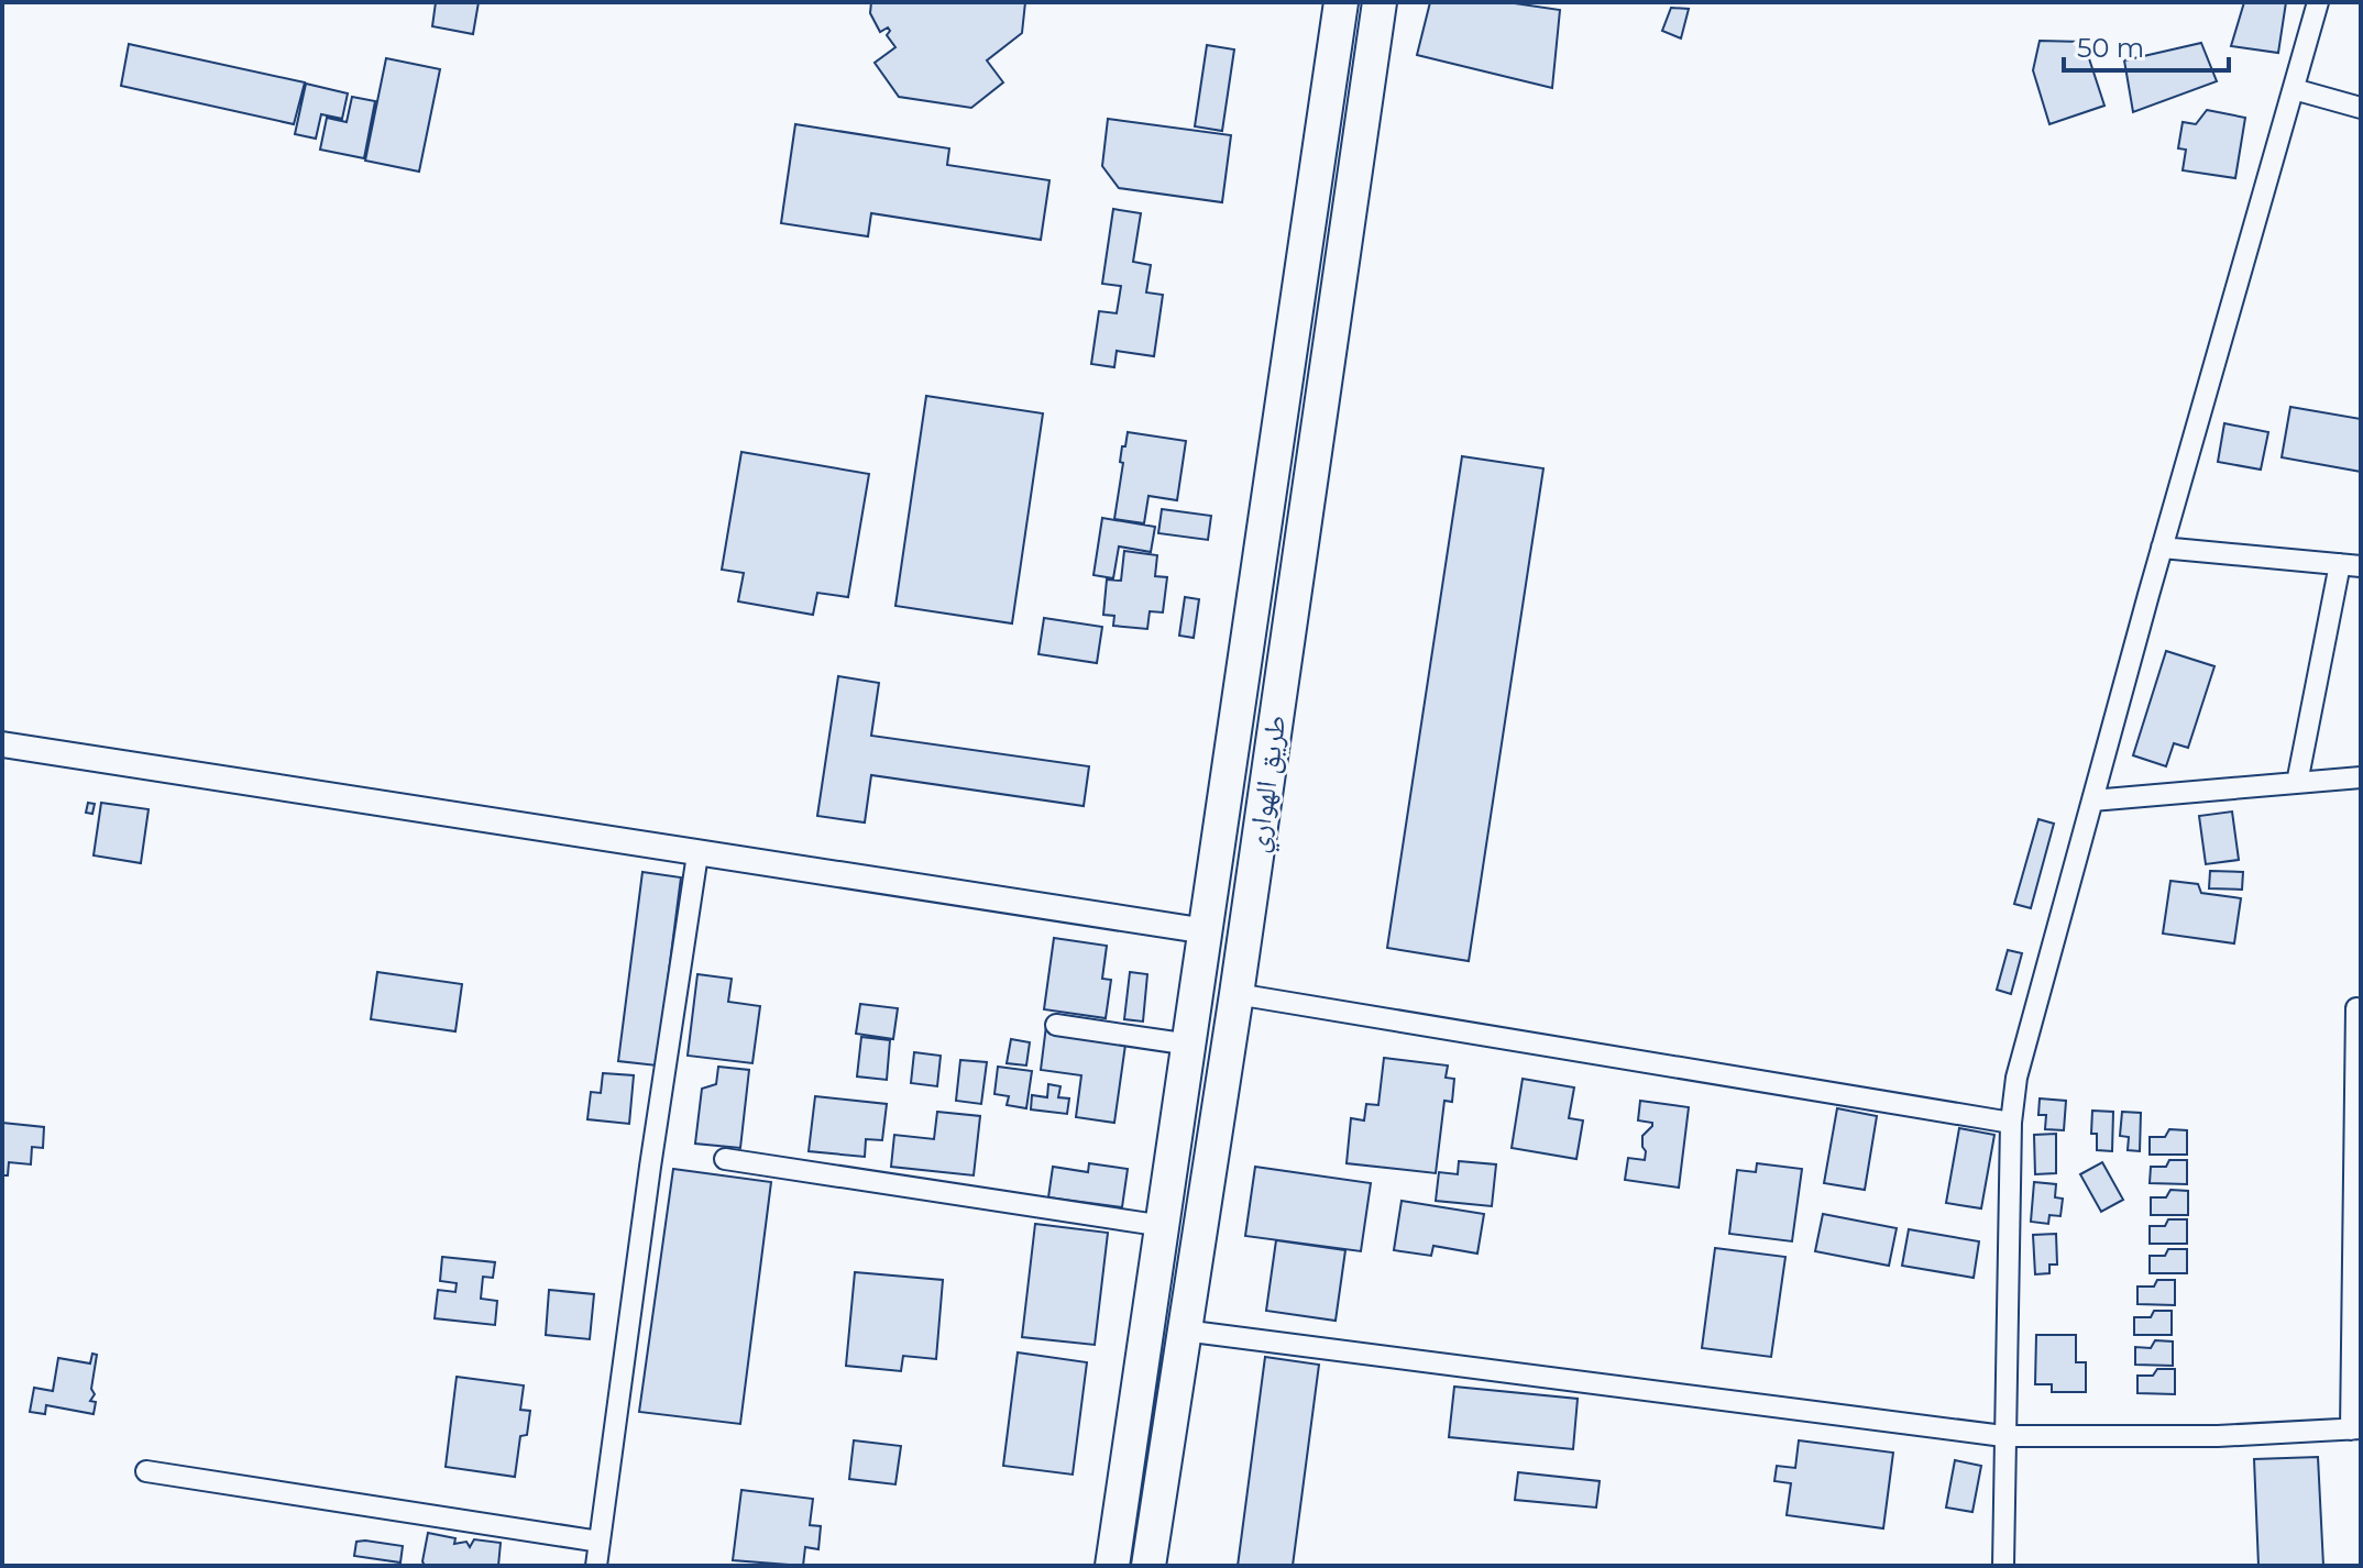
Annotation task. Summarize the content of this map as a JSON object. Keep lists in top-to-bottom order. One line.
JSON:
{"streets":{"highway":["طريق الهواري"]},"scale_bar":"50 m"}
